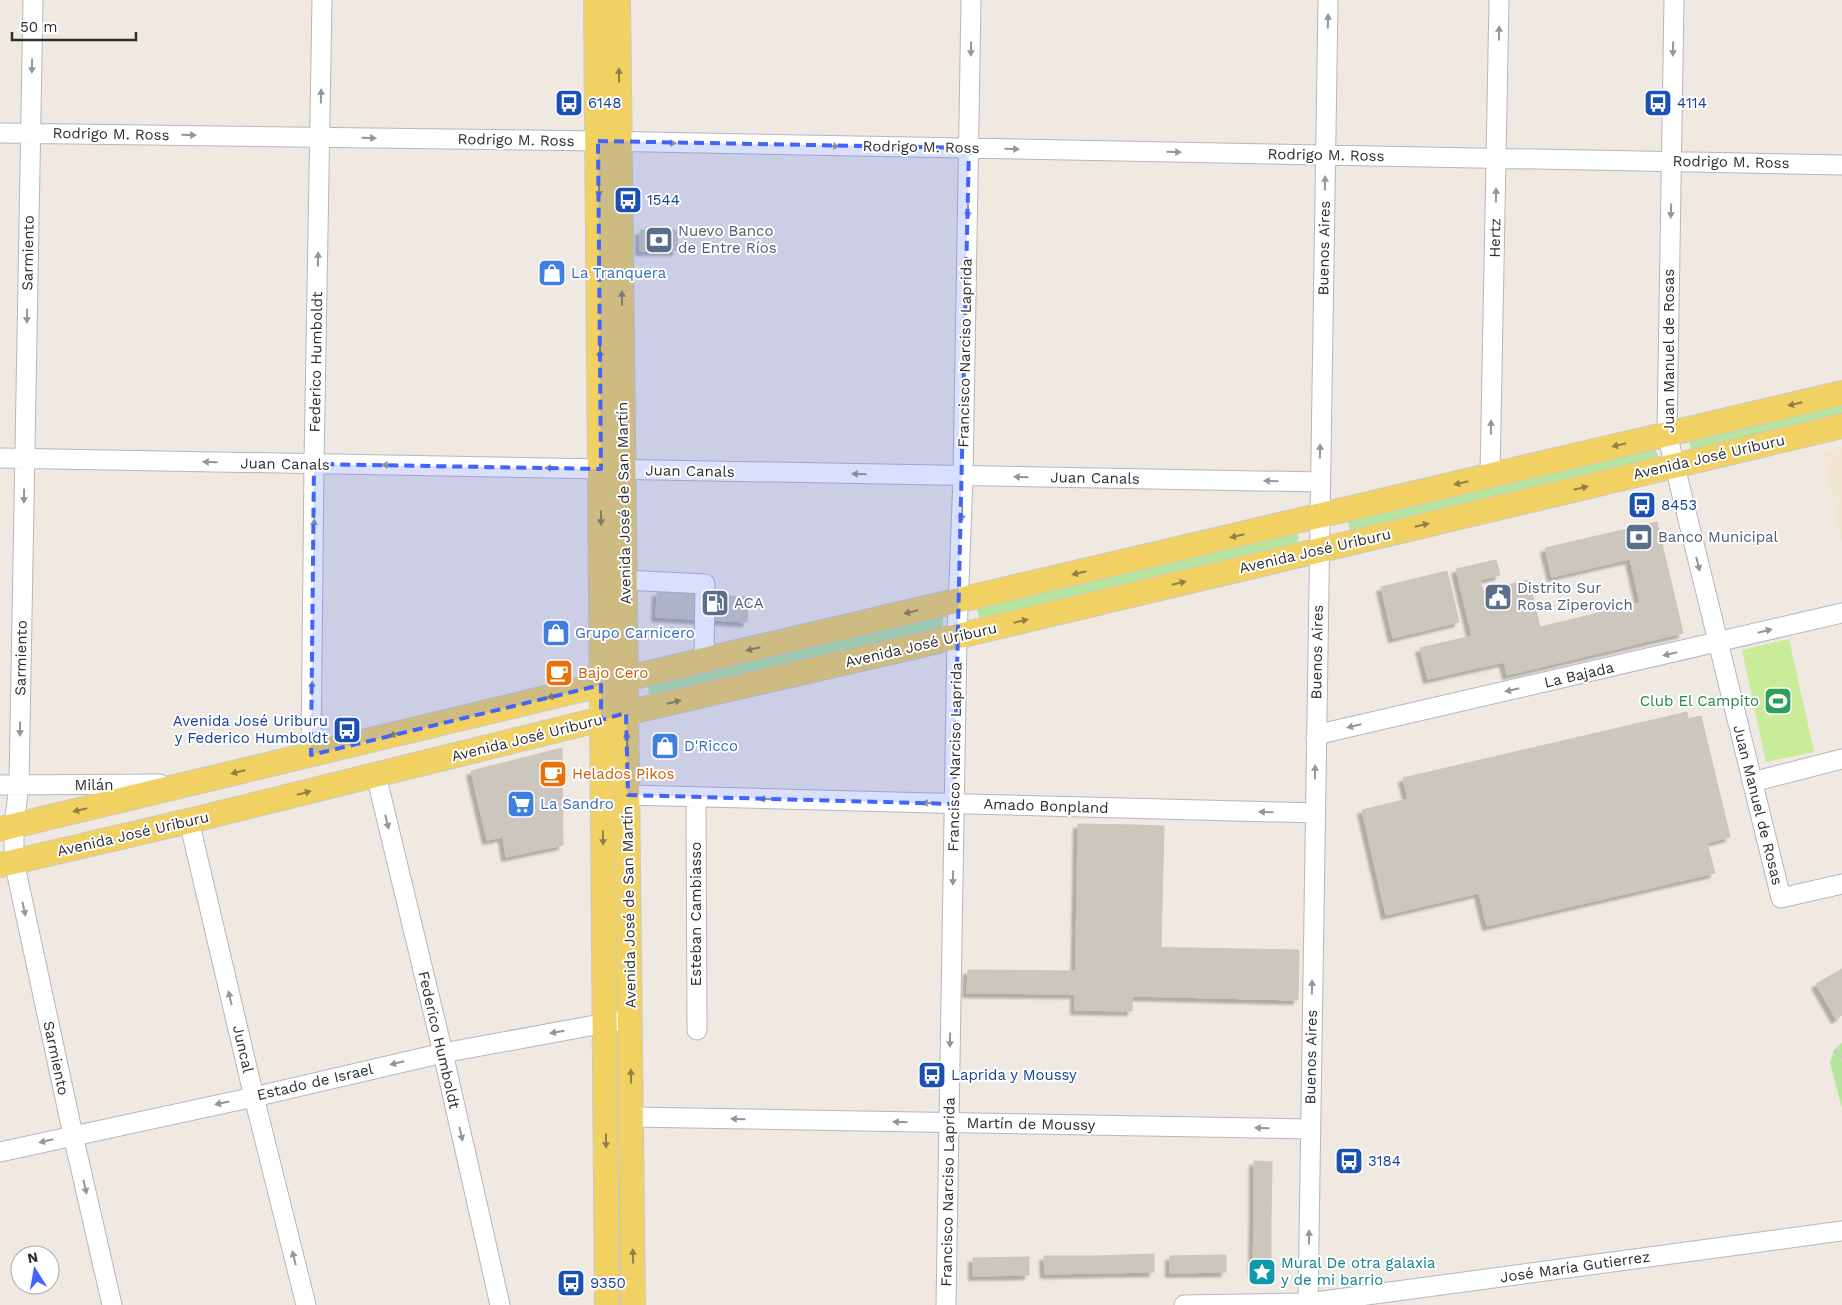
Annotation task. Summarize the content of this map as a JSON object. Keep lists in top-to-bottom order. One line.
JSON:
{"streets":{"main road":["Avenida José Uriburu","Avenida José de San Martín"],"street":["Rodrigo M. Ross","Hertz","Buenos Aires","Sarmiento","Juan Manuel de Rosas","Francisco Narciso Laprida","Federico Humboldt","Juan Canals","La Bajada","Milán","Amado Bonpland","Esteban Cambiasso","Juncal","Estado de Israel","Martín de Moussy","José María Gutierrez"]},"crossings":[["Rodrigo M. Ross","Hertz"],["Rodrigo M. Ross","Buenos Aires"],["Rodrigo M. Ross","Sarmiento"],["Rodrigo M. Ross","Juan Manuel de Rosas"],["Rodrigo M. Ross","Francisco Narciso Laprida"],["Rodrigo M. Ross","Federico Humboldt"],["Rodrigo M. Ross","Avenida José de San Martín"],["Hertz","Avenida José Uriburu"],["Buenos Aires","Avenida José Uriburu"],["Buenos Aires","Juan Canals"],["Buenos Aires","La Bajada"],["Buenos Aires","Amado Bonpland"],["Buenos Aires","Martín de Moussy"],["Buenos Aires","José María Gutierrez"],["Sarmiento","Avenida José Uriburu"],["Sarmiento","Juan Canals"],["Sarmiento","Milán"],["Sarmiento","Estado de Israel"],["Juan Manuel de Rosas","Avenida José Uriburu"],["Juan Manuel de Rosas","La Bajada"],["Francisco Narciso Laprida","Avenida José Uriburu"],["Francisco Narciso Laprida","Juan Canals"],["Francisco Narciso Laprida","Amado Bonpland"],["Francisco Narciso Laprida","Martín de Moussy"],["Federico Humboldt","Avenida José Uriburu"],["Federico Humboldt","Juan Canals"],["Federico Humboldt","Estado de Israel"],["Avenida José Uriburu","Avenida José de San Martín"],["Avenida José Uriburu","Milán"],["Avenida José Uriburu","Juncal"],["Juan Canals","Avenida José de San Martín"],["Avenida José de San Martín","Amado Bonpland"],["Avenida José de San Martín","Estado de Israel"],["Avenida José de San Martín","Martín de Moussy"],["Amado Bonpland","Esteban Cambiasso"],["Juncal","Estado de Israel"]],"one_way":["Rodrigo M. Ross","Hertz","Buenos Aires","Sarmiento","Juan Manuel de Rosas","Francisco Narciso Laprida","Juan Canals","Amado Bonpland","Juncal","Estado de Israel","Martín de Moussy"],"places":{"bus stop":["6148","4114","1544","8453","Avenida José Uriburu y Federico Humboldt","Laprida y Moussy","3184","9350"],"bank":["Nuevo Banco de Entre Ríos","Banco Municipal"],"shop":["La Tranquera","Grupo Carnicero","D'Ricco"],"public building":["Distrito Sur Rosa Ziperovich"],"fuel station":["ACA"],"cafe":["Bajo Cero","Helados Pikos"],"sports":["Club El Campito"],"supermarket":["La Sandro"],"place":["Mural De otra galaxia y de mi barrio"]},"scale_bar":"50 m","north":"top"}
